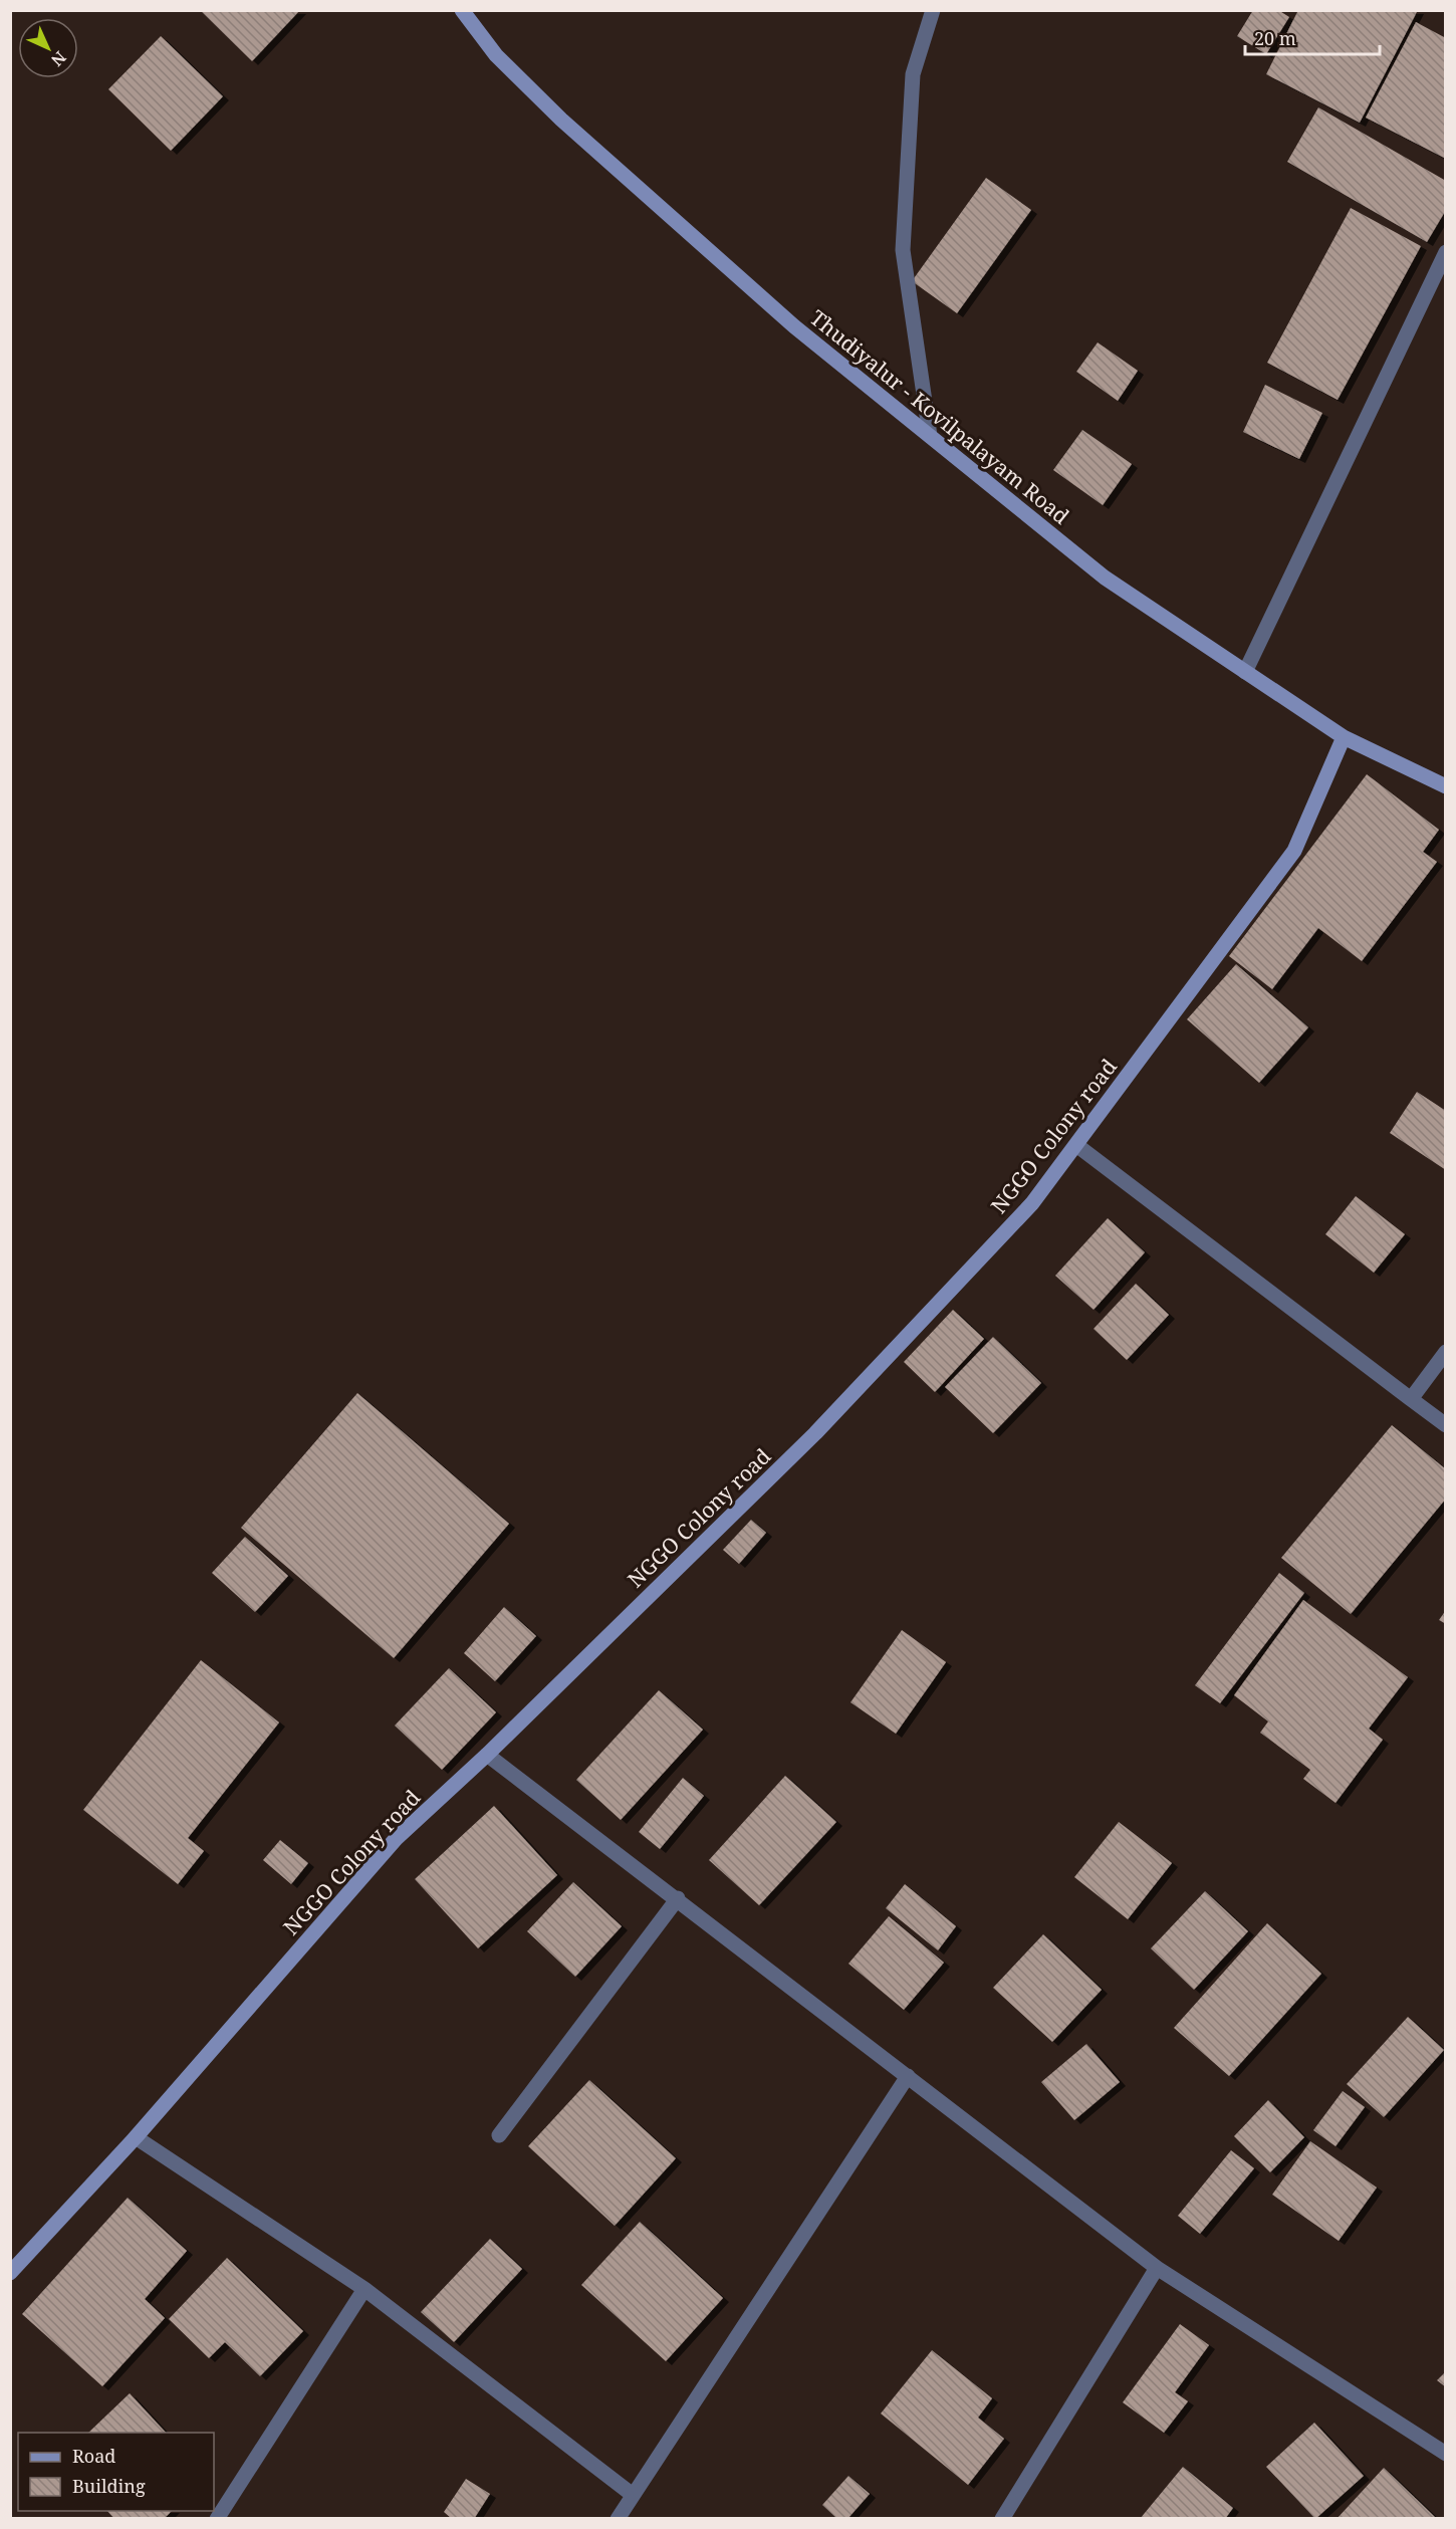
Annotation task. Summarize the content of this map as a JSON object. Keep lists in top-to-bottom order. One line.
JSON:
{"streets":{"street":["Thudiyalur - Kovilpalayam Road","NGGO Colony road"]},"crossings":[["Thudiyalur - Kovilpalayam Road","NGGO Colony road"]],"legend":["Road","Building"],"scale_bar":"20 m","north":"bottom right"}
